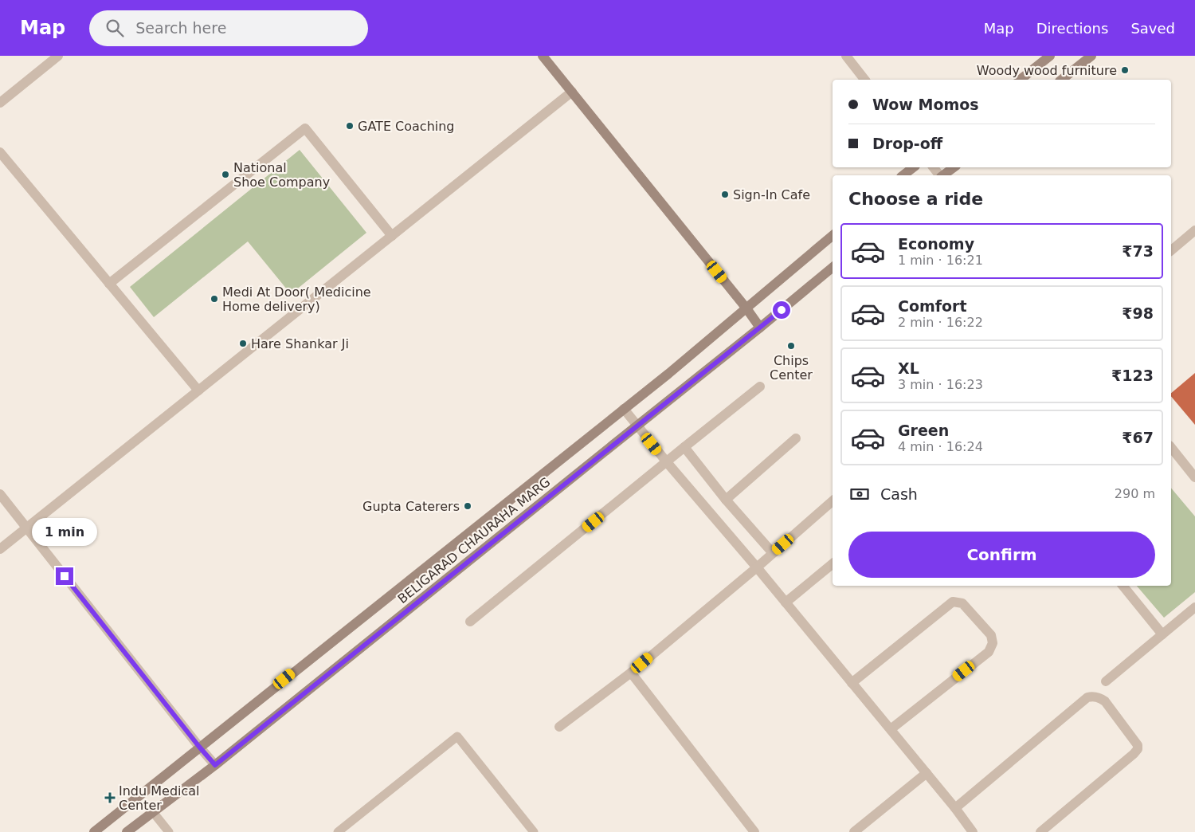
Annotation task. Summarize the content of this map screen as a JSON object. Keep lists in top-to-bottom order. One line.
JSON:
{"streets":{"street":["BELIGARAD CHAURAHA MARG"]},"places":{"other":["Woody wood furniture","GATE Coaching","National Shoe Company","Sign-In Cafe","Medi At Door( Medicine Home delivery)","Hare Shankar Ji","Chips Center","Gupta Caterers"],"health":["Indu Medical Center"]},"page":{"header":"Map","search":"Search here","nav":["Map","Directions","Saved"],"banner":["Wow Momos","Drop-off"],"heading":"Choose a ride","list":[{"name":"Economy","note":"1 min · 16:21","value":"₹73"},{"name":"Comfort","note":"2 min · 16:22","value":"₹98"},{"name":"XL","note":"3 min · 16:23","value":"₹123"},{"name":"Green","note":"4 min · 16:24","value":"₹67"}],"pay":["Cash","290 m"],"bubble":"1 min","buttons":"Confirm"}}
